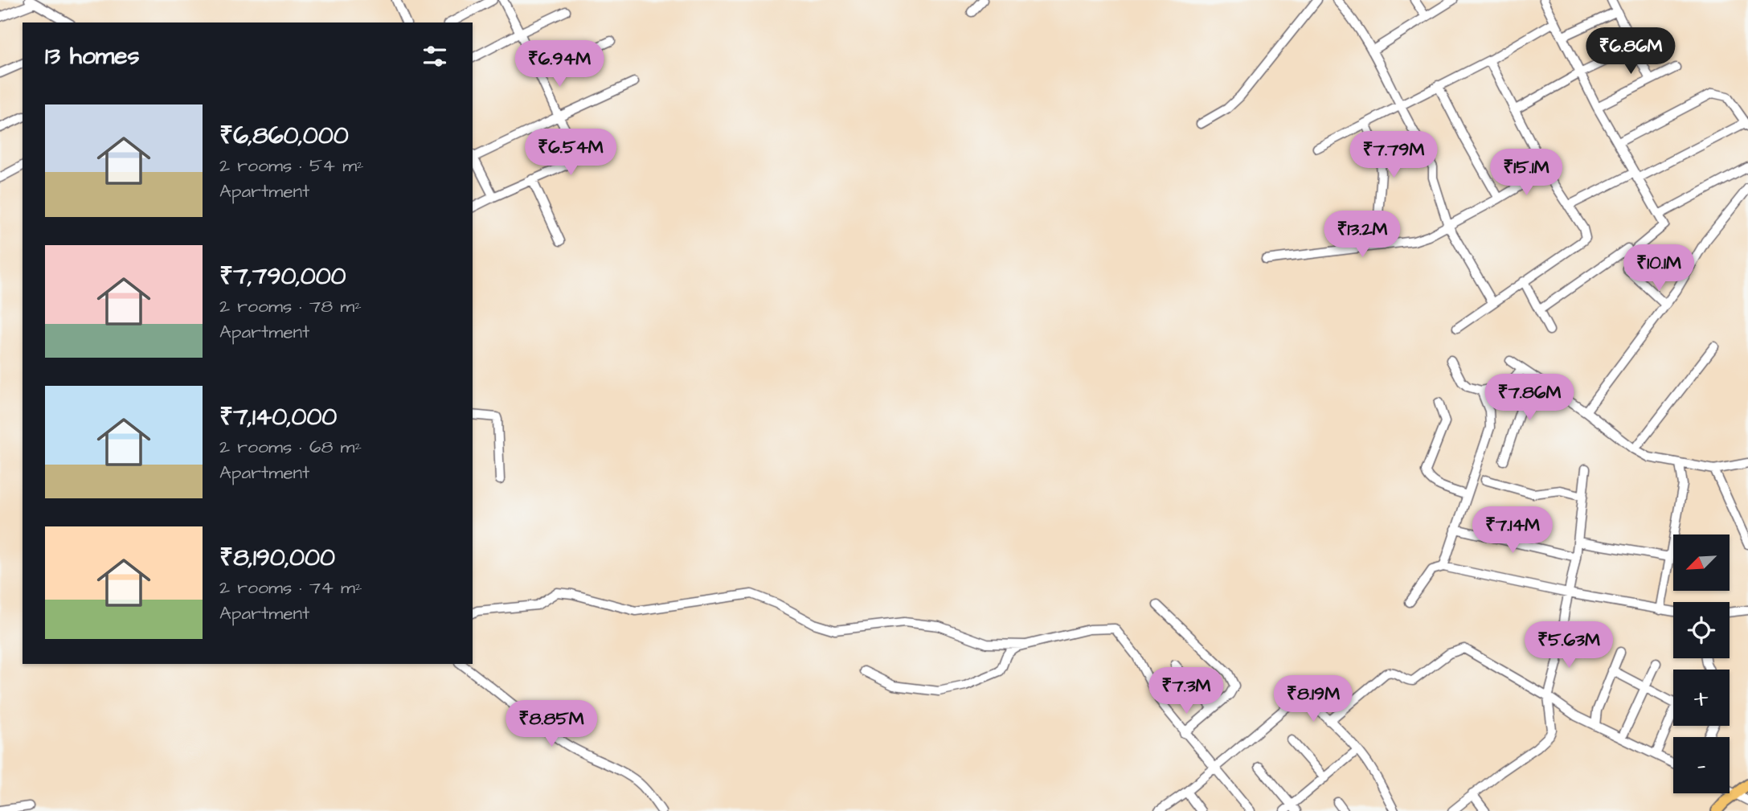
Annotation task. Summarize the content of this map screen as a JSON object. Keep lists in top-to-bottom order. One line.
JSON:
{"north":"bottom left","page":{"heading":"13 homes","price":["₹6.86M","₹6.94M","₹6.54M","₹7.79M","₹15.1M","₹13.2M","₹10.1M","₹7.86M","₹7.14M","₹5.63M","₹7.3M","₹8.19M","₹8.85M"],"list":[{"name":"₹6,860,000","note":"2 rooms · 54 m² · Apartment"},{"name":"₹7,790,000","note":"2 rooms · 78 m² · Apartment"},{"name":"₹7,140,000","note":"2 rooms · 68 m² · Apartment"},{"name":"₹8,190,000","note":"2 rooms · 74 m² · Apartment"}],"map_buttons":["+","−"]}}
